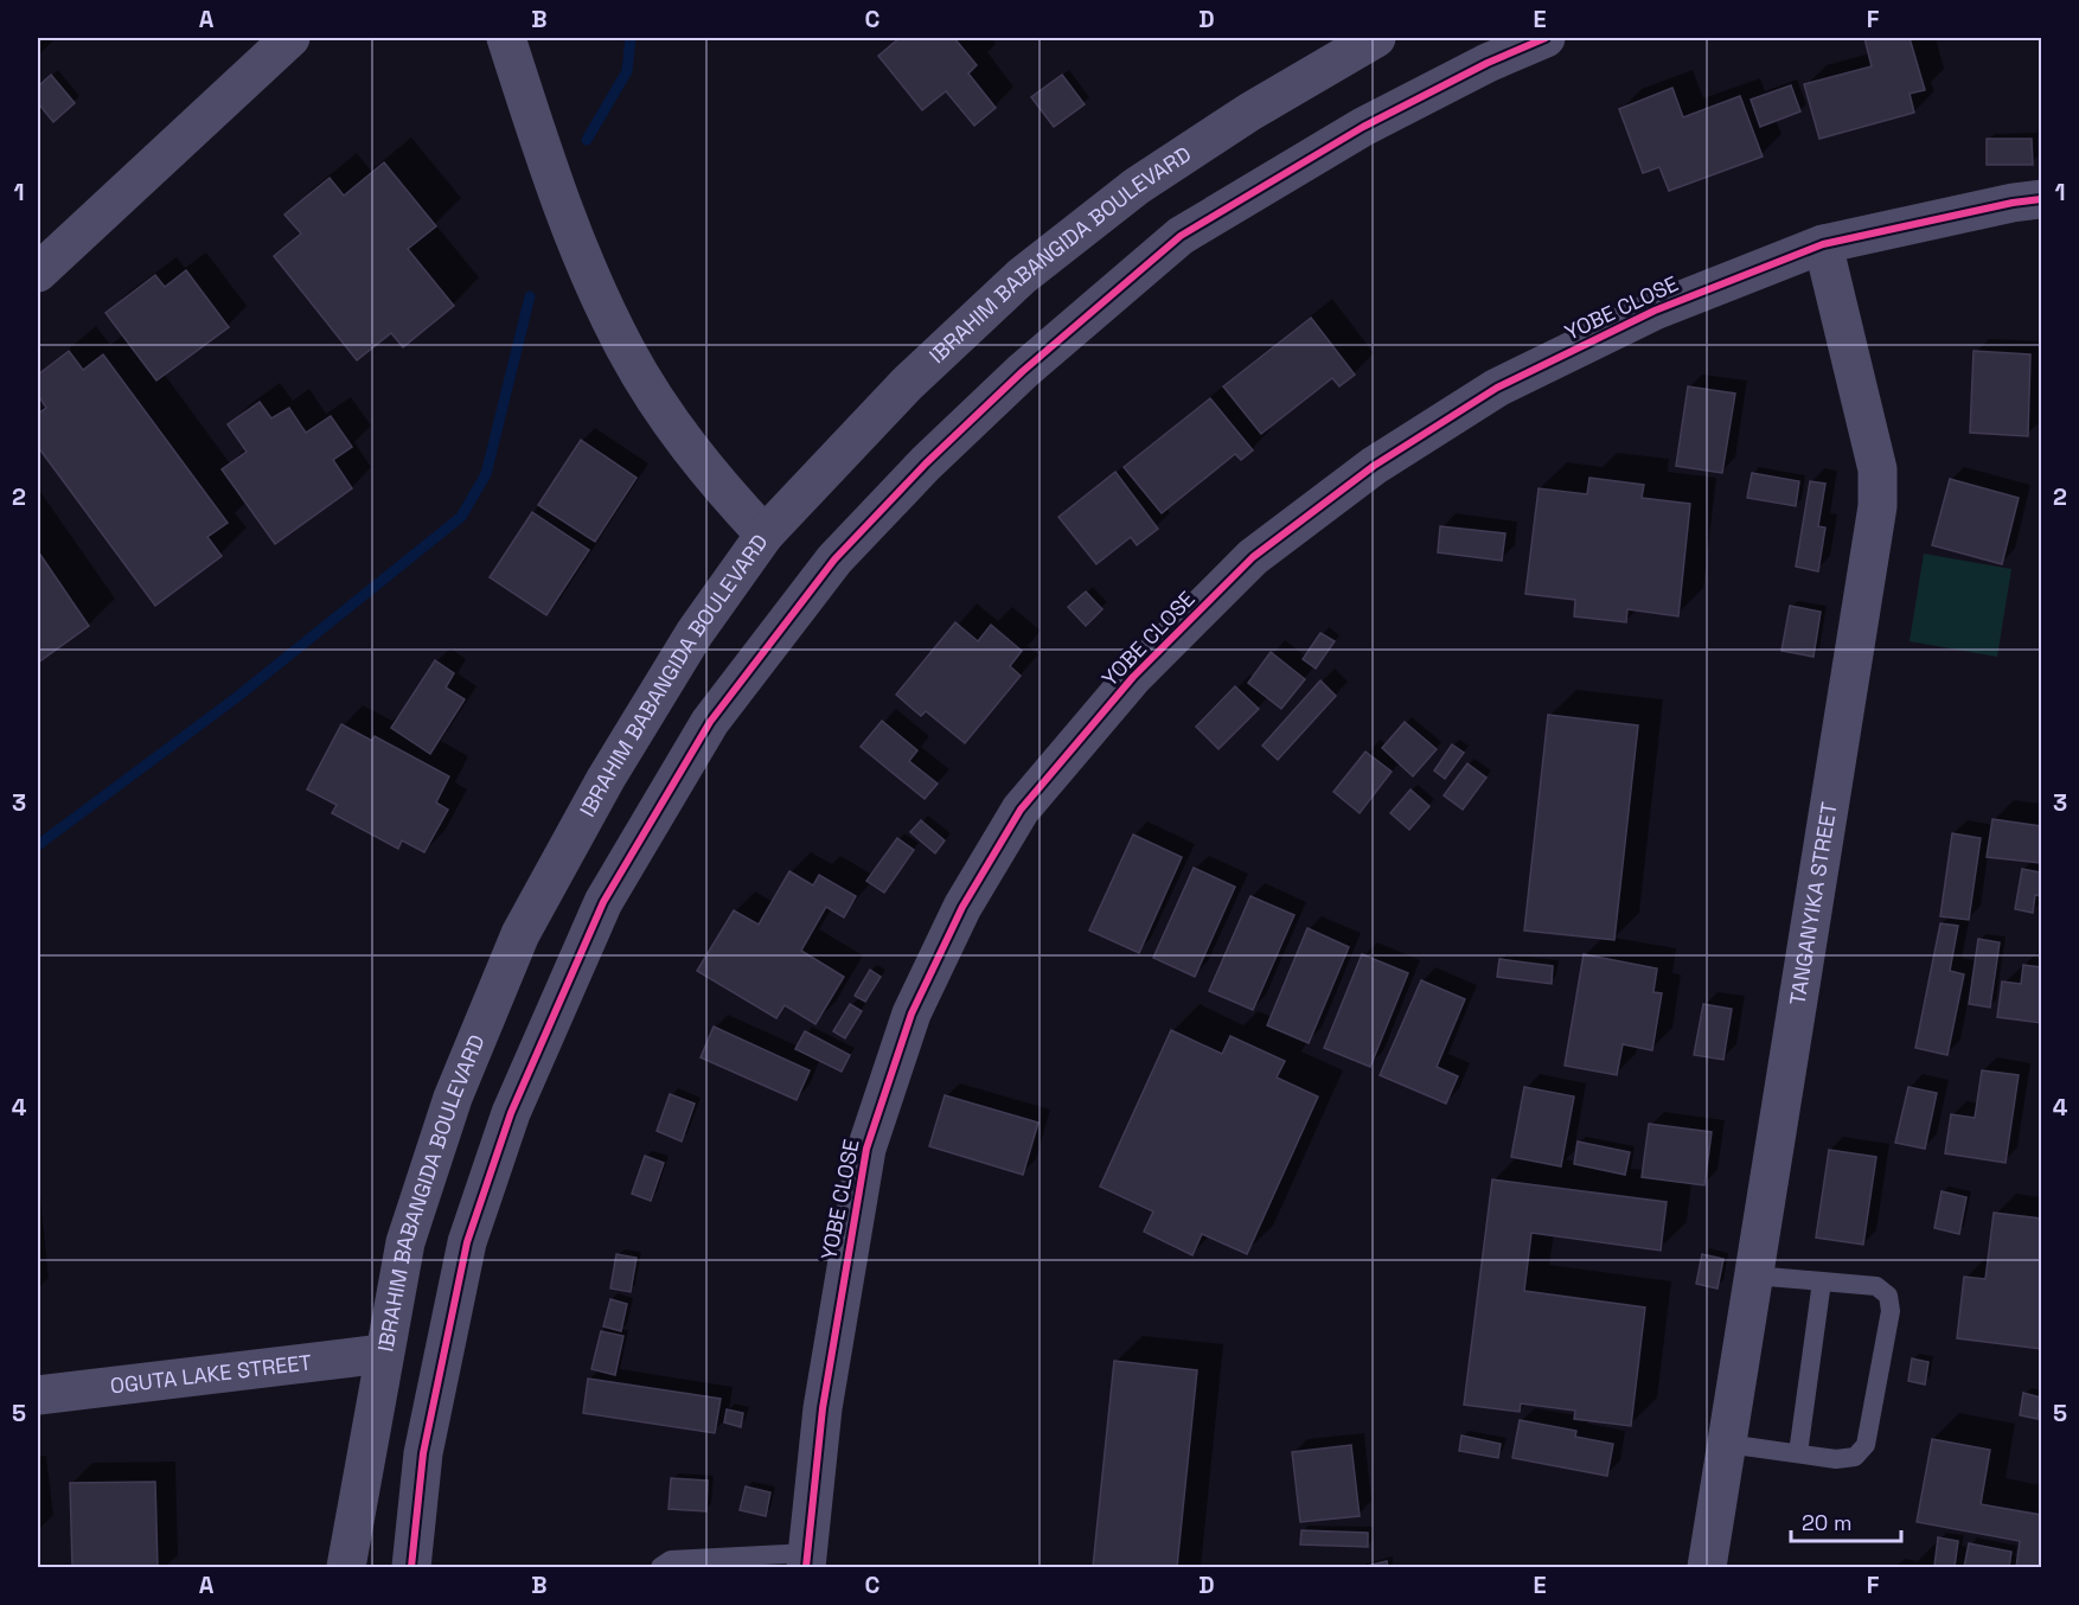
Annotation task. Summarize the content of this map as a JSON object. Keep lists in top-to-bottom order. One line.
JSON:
{"streets":{"street":["IBRAHIM BABANGIDA BOULEVARD","YOBE CLOSE","TANGANYIKA STREET","OGUTA LAKE STREET"]},"crossings":[["IBRAHIM BABANGIDA BOULEVARD","OGUTA LAKE STREET"],["YOBE CLOSE","TANGANYIKA STREET"]],"scale_bar":"20 m","grid":{"columns":["A","B","C","D","E","F"],"rows":["1","2","3","4","5"]}}
